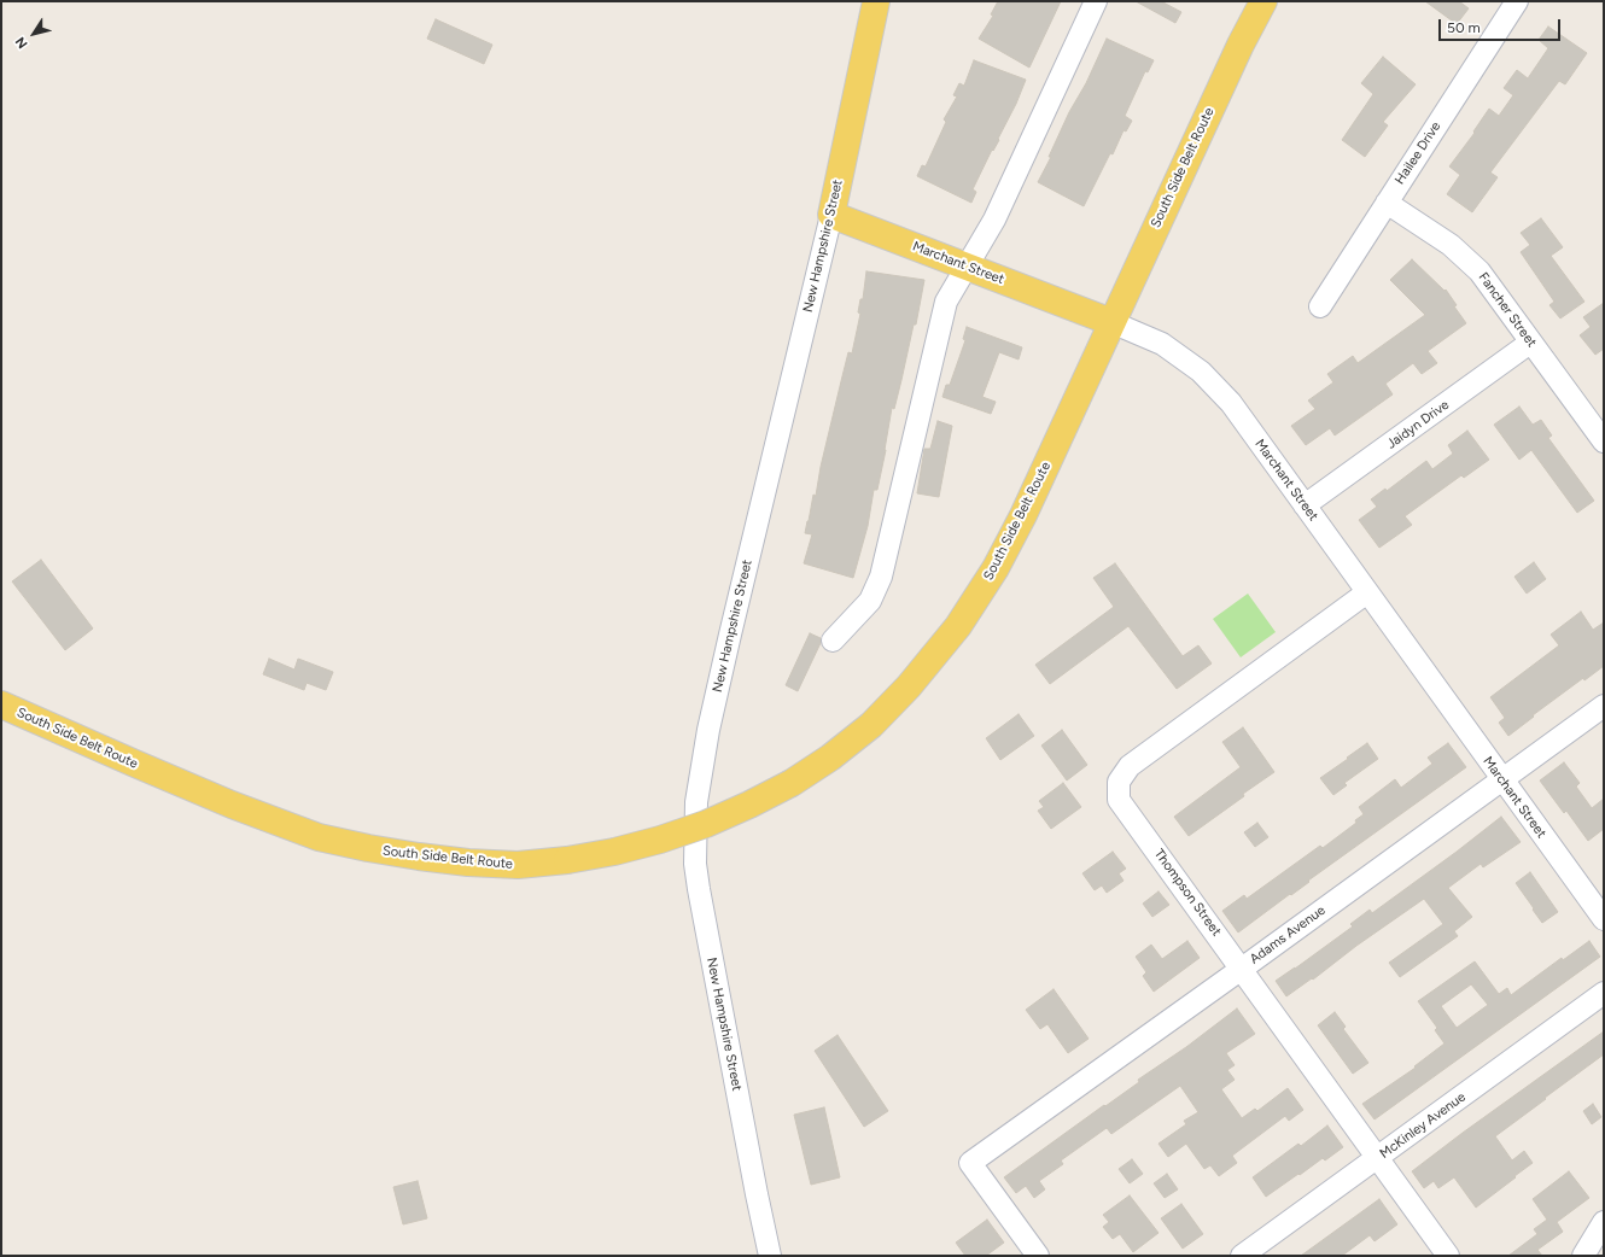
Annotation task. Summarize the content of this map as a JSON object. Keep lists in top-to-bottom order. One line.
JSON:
{"streets":{"main road":["South Side Belt Route","New Hampshire Street","Marchant Street"],"street":["Hailee Drive","Fancher Street","Jaidyn Drive","Thompson Street","Adams Avenue","McKinley Avenue"]},"crossings":[["Hailee Drive","Fancher Street"],["South Side Belt Route","Marchant Street"],["New Hampshire Street","Marchant Street"],["Marchant Street","Jaidyn Drive"],["Marchant Street","Thompson Street"],["Marchant Street","Adams Avenue"],["Fancher Street","Jaidyn Drive"],["Thompson Street","Adams Avenue"],["Thompson Street","McKinley Avenue"]],"scale_bar":"50 m","north":"bottom left"}
